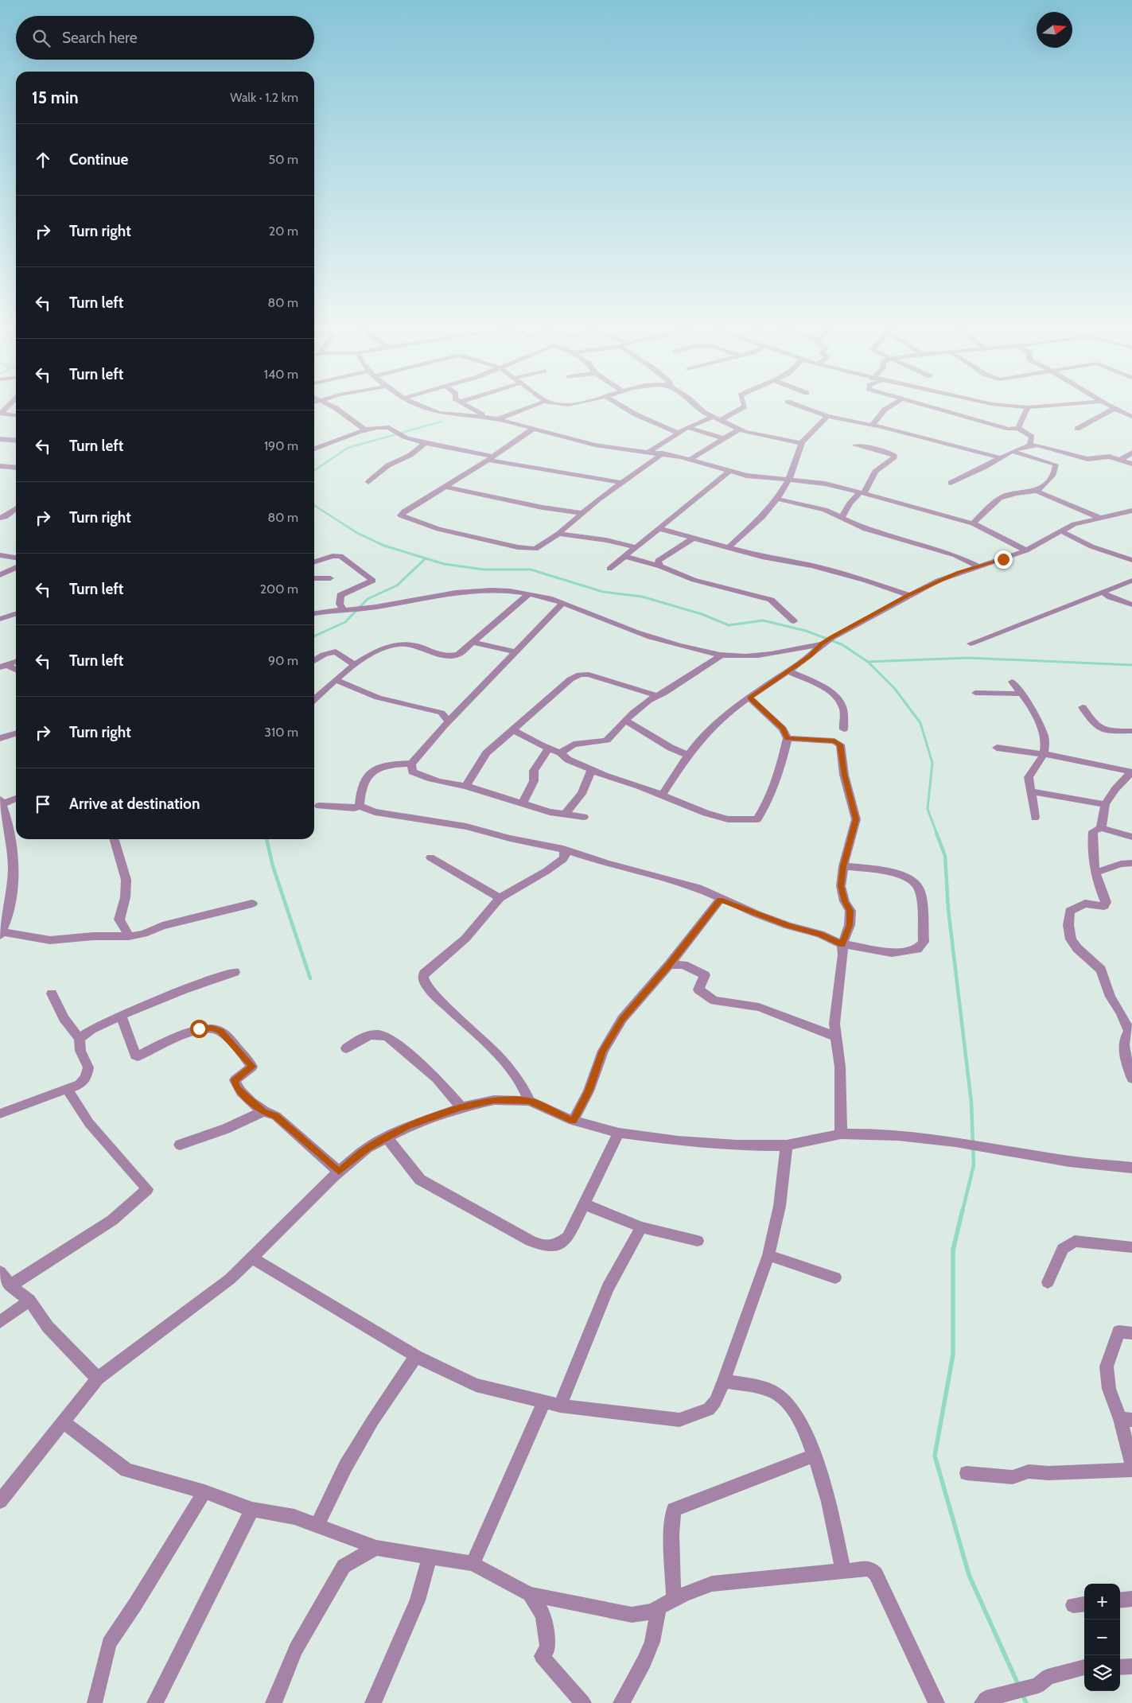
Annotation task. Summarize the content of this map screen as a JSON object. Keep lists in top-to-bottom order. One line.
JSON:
{"north":"right","page":{"search":"Search here","heading":["15 min","Walk · 1.2 km"],"list":[["Continue","50 m"],["Turn right","20 m"],["Turn left","80 m"],["Turn left","140 m"],["Turn left","190 m"],["Turn right","80 m"],["Turn left","200 m"],["Turn left","90 m"],["Turn right","310 m"],"Arrive at destination"],"map_buttons":["+","−"]}}
